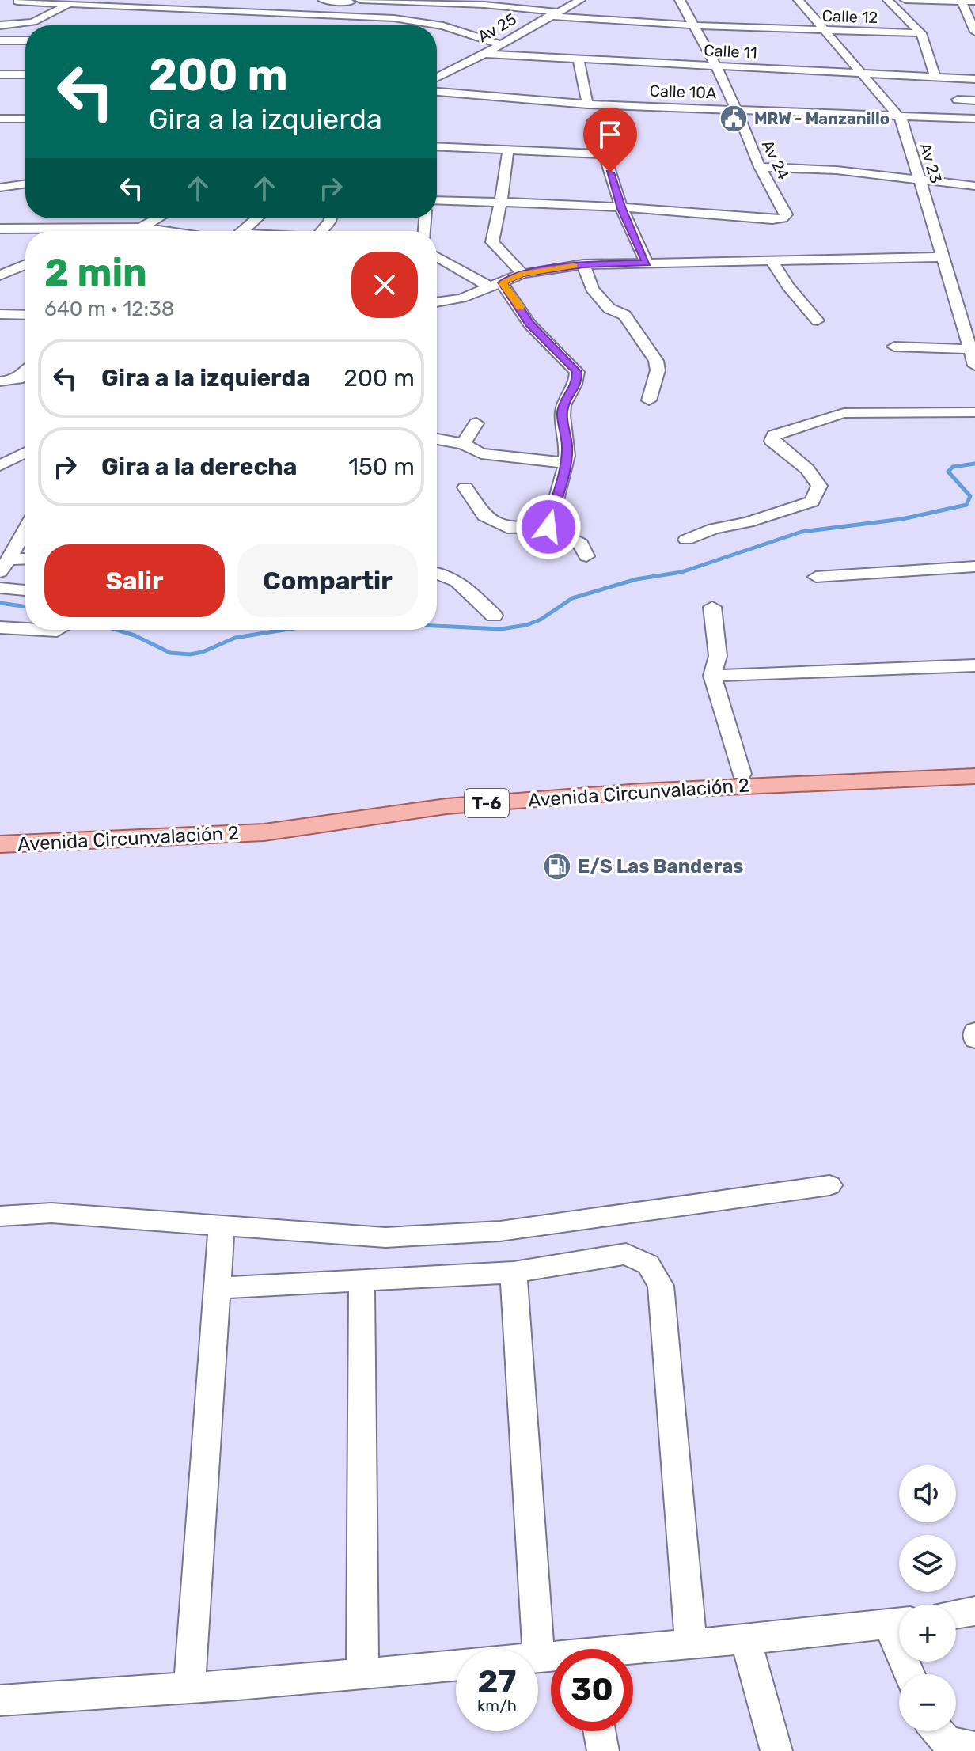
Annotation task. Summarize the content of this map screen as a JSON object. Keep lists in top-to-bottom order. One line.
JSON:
{"streets":{"main road":["Avenida Circunvalación 2","T-6"],"street":["Calle 12","Av 25","Calle 11","Calle 10A","Av 24","Av 23"]},"crossings":[["Calle 12","Av 25"],["Calle 12","Av 24"],["Calle 12","Av 23"],["Av 25","Calle 11"],["Calle 11","Av 24"],["Calle 11","Av 23"],["Calle 10A","Av 24"],["Calle 10A","Av 23"]],"places":{"public building":["MRW - Manzanillo"],"fuel station":["E/S Las Banderas"]},"page":{"turn":["200 m","Gira a la izquierda"],"heading":["2 min","640 m · 12:38"],"list":[{"name":"Gira a la izquierda","value":"200 m"},{"name":"Gira a la derecha","value":"150 m"}],"buttons":["Salir","Compartir"],"map_buttons":["+","−"],"speed":"27 km/h","limit":"30"}}
